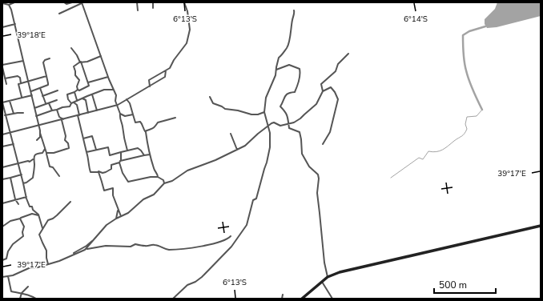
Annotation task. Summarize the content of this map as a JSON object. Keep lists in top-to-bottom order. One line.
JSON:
{"scale_bar":"500 m","coordinates":["6°13'S","6°14'S","39°18'E","39°17'E"]}
